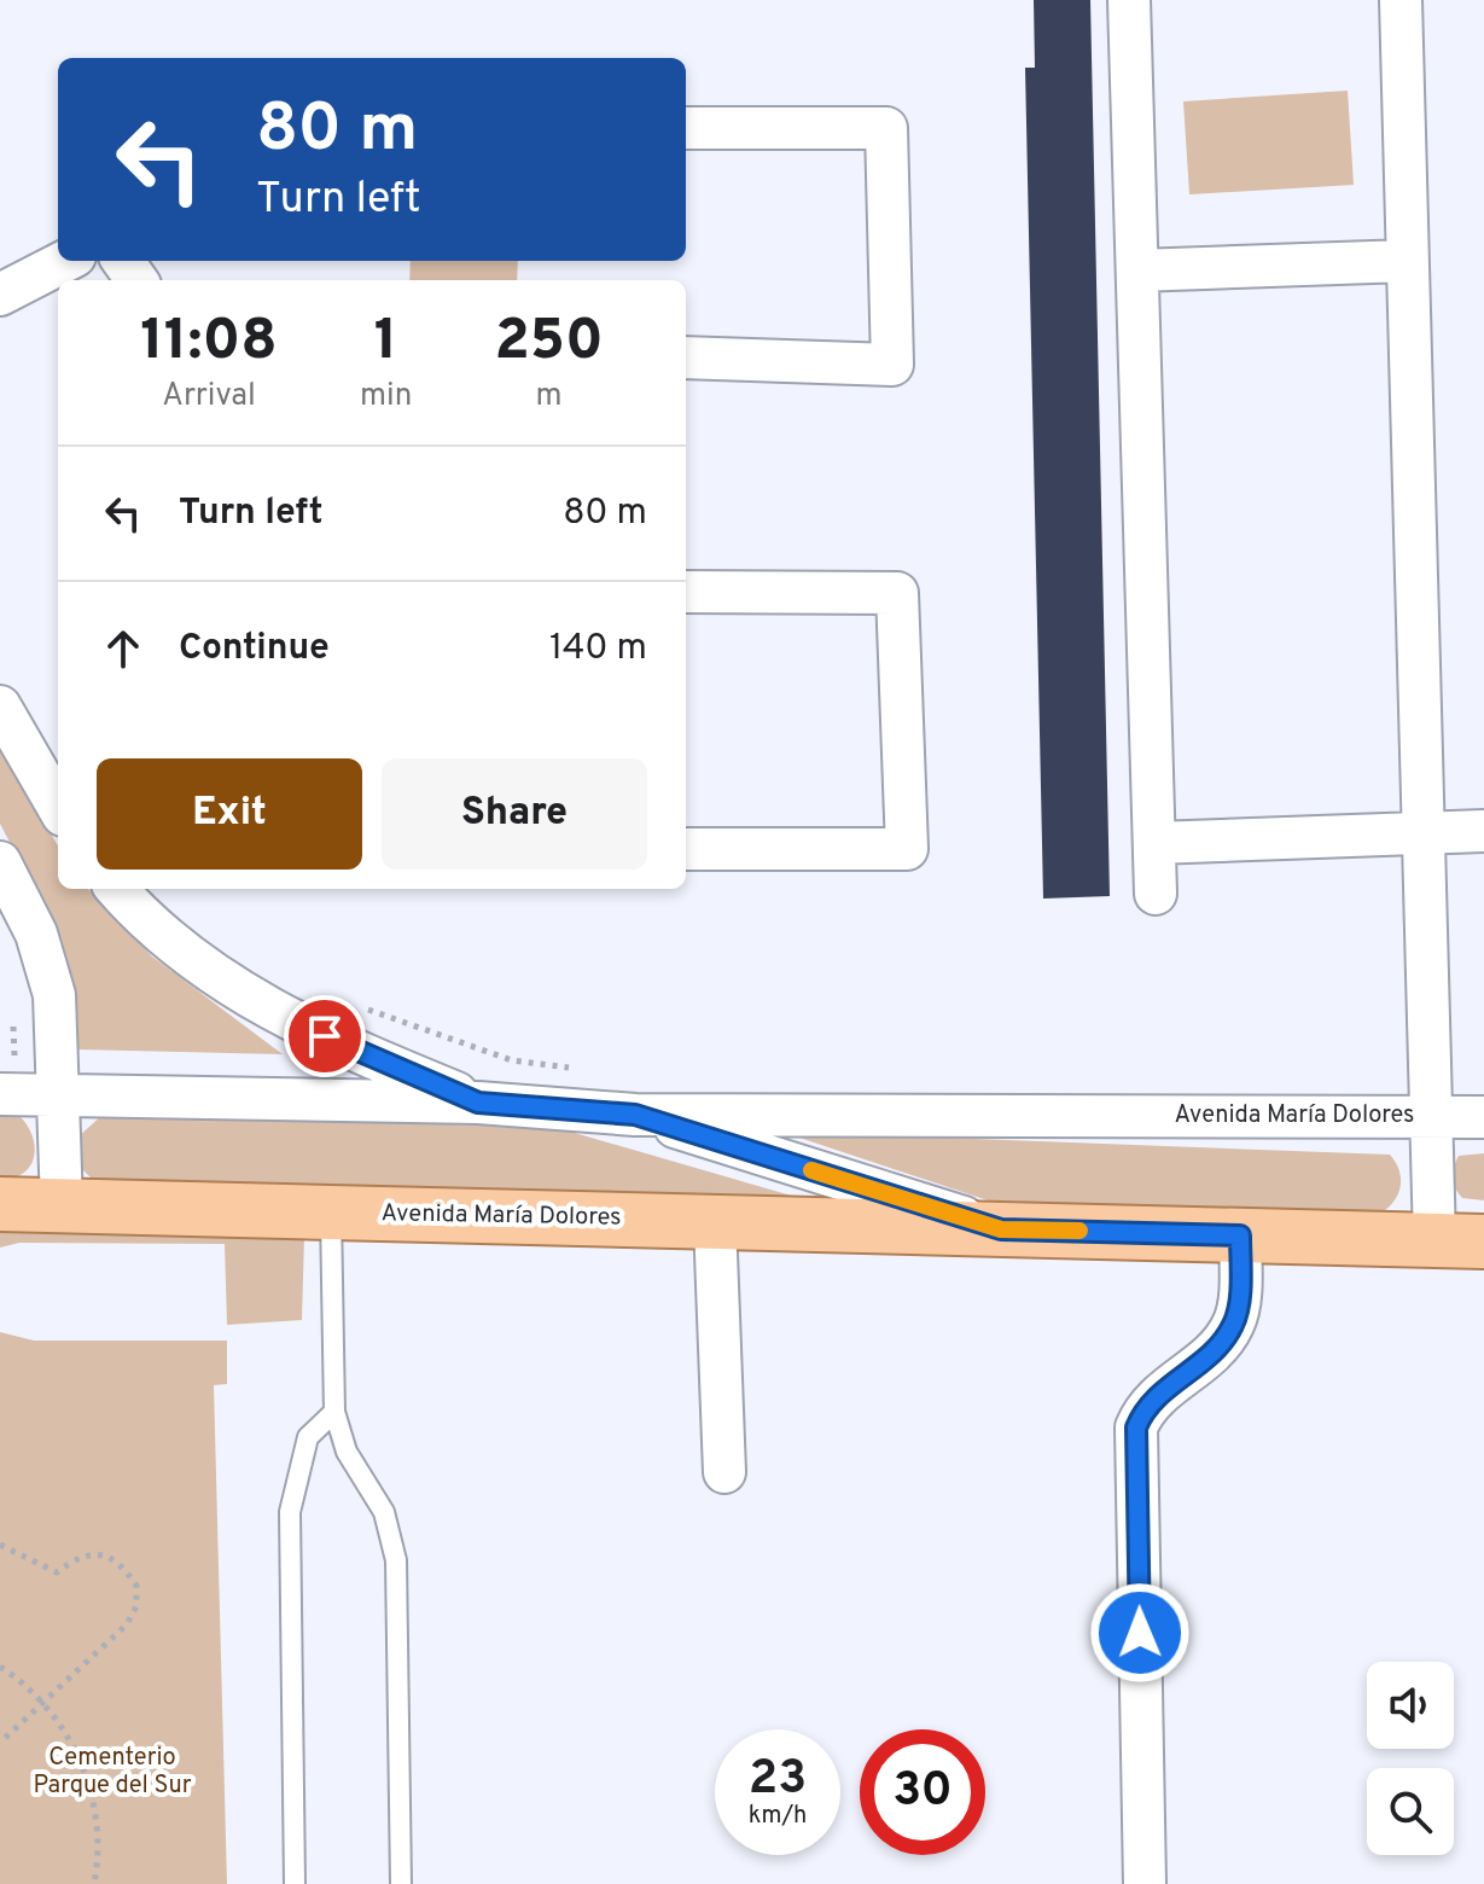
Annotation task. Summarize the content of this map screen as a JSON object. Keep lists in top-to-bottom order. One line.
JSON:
{"streets":{"main road":["Avenida María Dolores"]},"parks":["Cementerio Parque del Sur"],"page":{"turn":["80 m","Turn left"],"eta":["11:08","Arrival","1","min","250","m"],"list":[{"name":"Turn left","value":"80 m"},{"name":"Continue","value":"140 m"}],"buttons":["Exit","Share"],"speed":"23 km/h","limit":"30"}}
